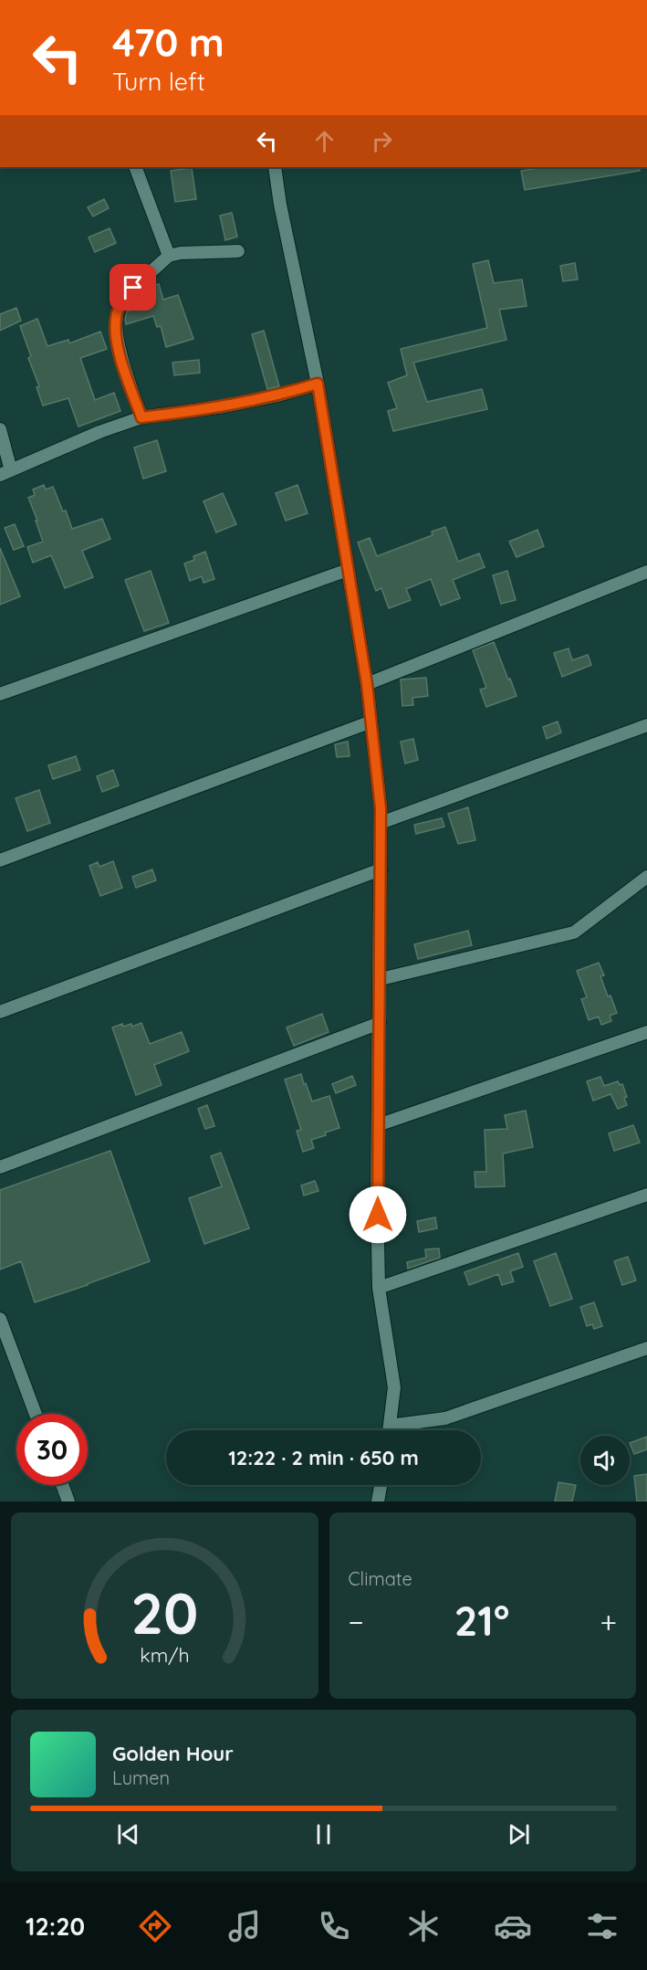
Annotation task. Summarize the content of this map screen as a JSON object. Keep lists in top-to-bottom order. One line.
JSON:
{"page":{"turn":["470 m","Turn left"],"limit":"30","trip":"12:22 · 2 min · 650 m","tile":"Climate","heat":["−","21°","+"],"song":["Golden Hour","Lumen"],"tabs":"12:20","gauge":["20","km/h"]}}
